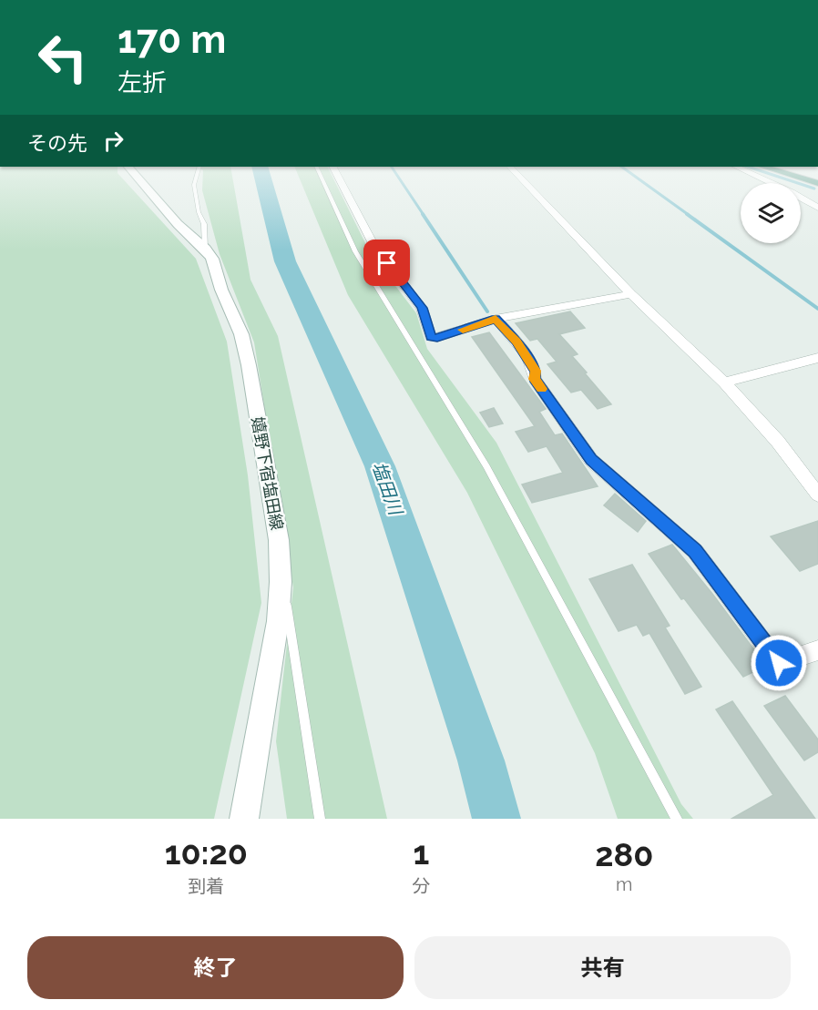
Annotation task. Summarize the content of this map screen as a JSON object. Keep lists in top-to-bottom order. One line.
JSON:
{"streets":{"main road":["嬉野下宿塩田線"]},"water":["塩田川"],"page":{"turn":["170 m","左折"],"then":"その先","eta":["10:20","到着","1","分","280","m"],"buttons":["終了","共有"]}}
